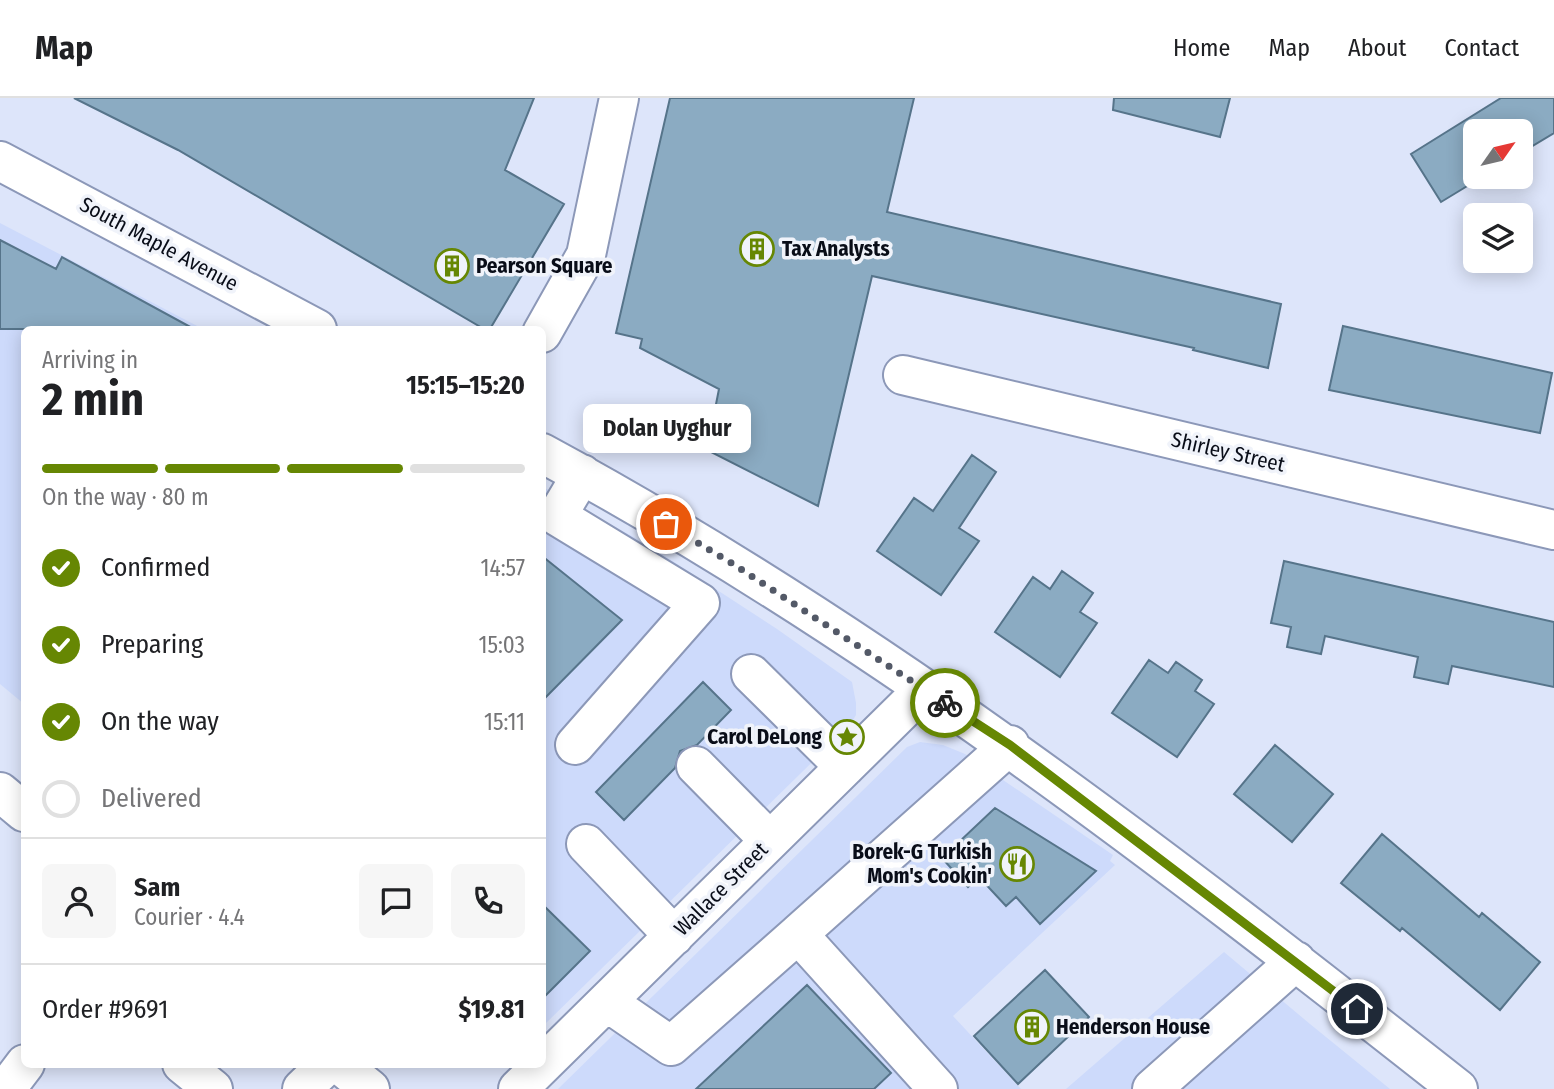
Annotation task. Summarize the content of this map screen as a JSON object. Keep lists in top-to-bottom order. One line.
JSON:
{"streets":{"street":["South Maple Avenue","Shirley Street","Wallace Street"]},"places":{"building":["Tax Analysts","Pearson Square","Henderson House"],"other":["Dolan Uyghur"],"place":["Carol DeLong"],"restaurant":["Borek-G Turkish Mom's Cookin'"]},"north":"top right","page":{"header":"Map","nav":["Home","Map","About","Contact"],"heading":["2 min","Arriving in","15:15–15:20"],"panel":["Sam","Courier · 4.4","Order #9691","$19.81"],"bubble":"Dolan Uyghur","bar":"On the way · 80 m","list":[["Confirmed","14:57"],["Preparing","15:03"],["On the way","15:11"],"Delivered"]}}
